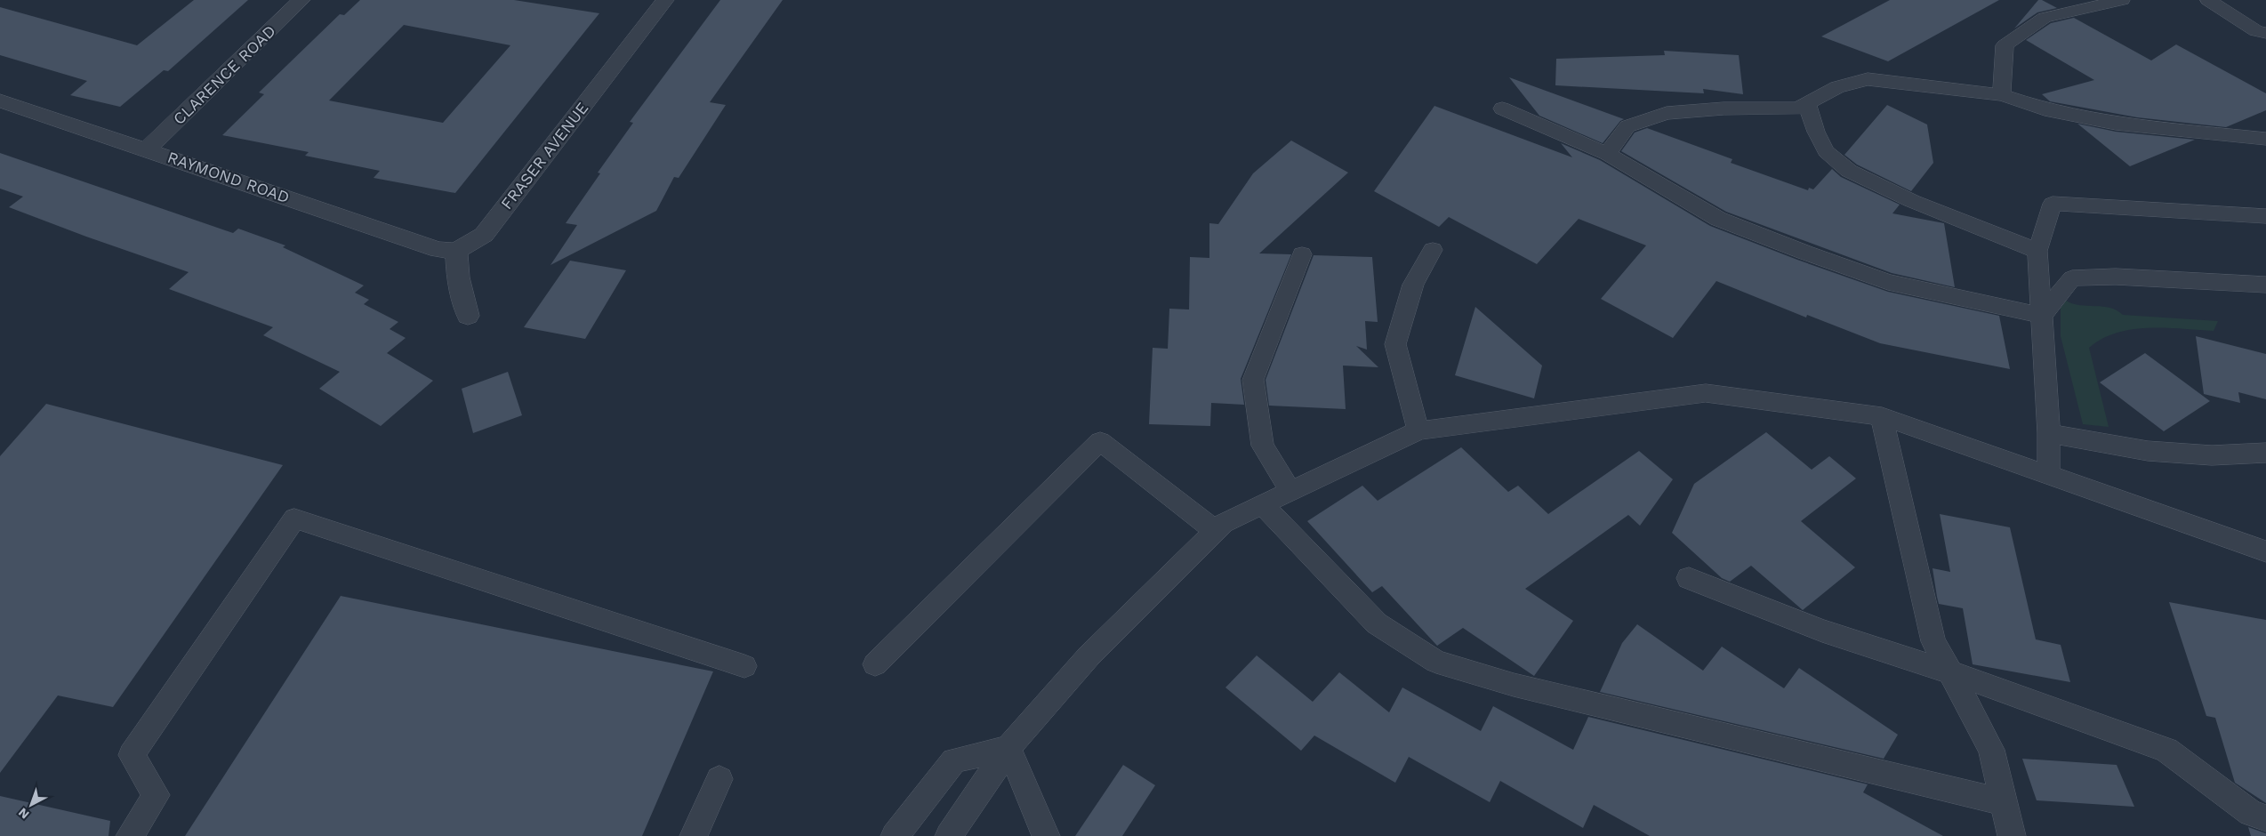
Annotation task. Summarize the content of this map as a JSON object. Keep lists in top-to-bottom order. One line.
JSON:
{"streets":{"street":["CLARENCE ROAD","FRASER AVENUE","RAYMOND ROAD"]},"crossings":[["CLARENCE ROAD","RAYMOND ROAD"],["FRASER AVENUE","RAYMOND ROAD"]],"north":"bottom left"}
